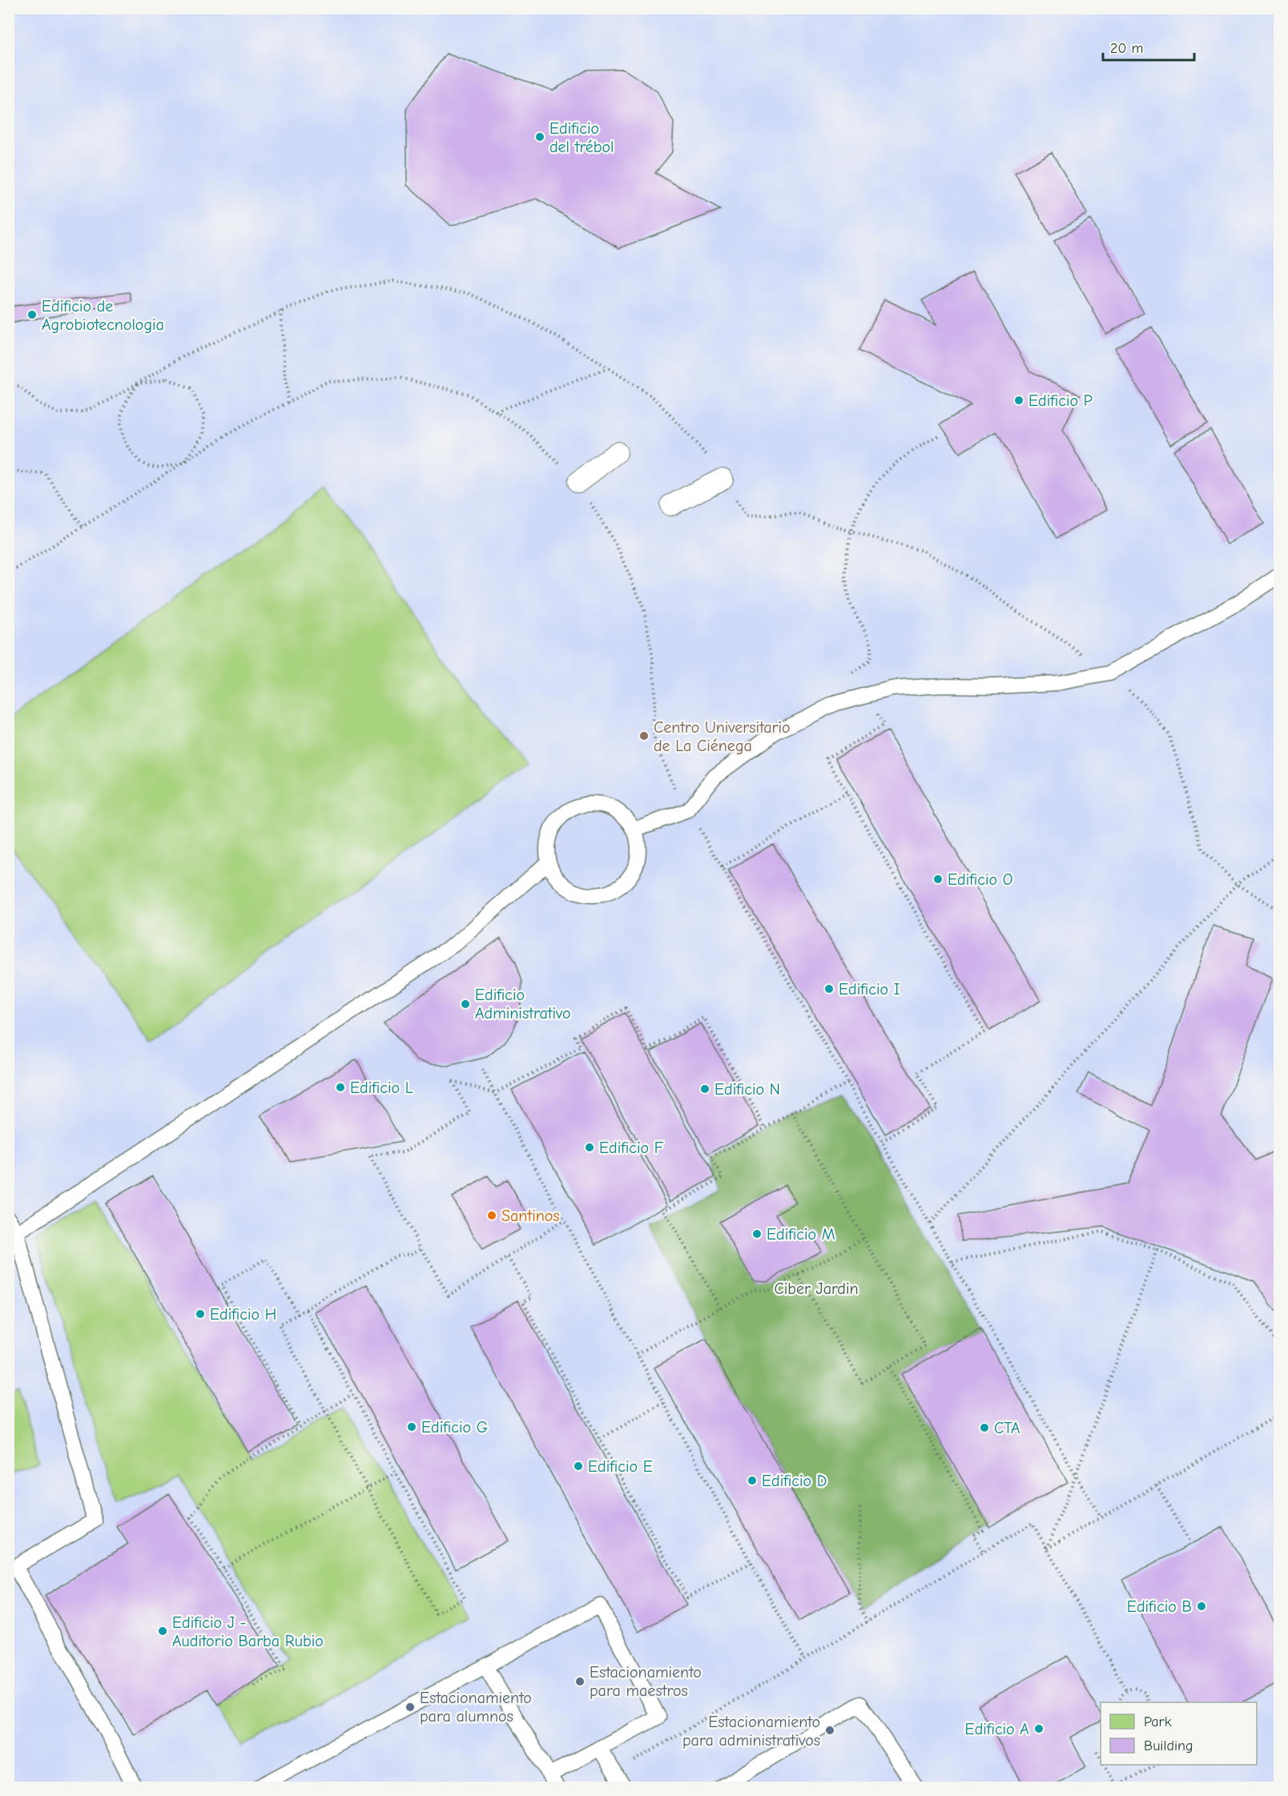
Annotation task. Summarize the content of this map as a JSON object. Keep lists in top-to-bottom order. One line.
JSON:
{"parks":["Ciber Jardin"],"places":["Edificio del trébol","Edificio de Agrobiotecnologia","Edificio P","Centro Universitario de La Ciénega","Edificio O","Edificio I","Edificio Administrativo","Edificio L","Edificio N","Edificio F","Santinos","Edificio M","Edificio H","Edificio G","CTA","Edificio E","Edificio D","Edificio B","Edificio J - Auditorio Barba Rubio","Estacionamiento para maestros","Estacionamiento para alumnos","Edificio A","Estacionamiento para administrativos"],"legend":["Park","Building"],"scale_bar":"20 m"}
